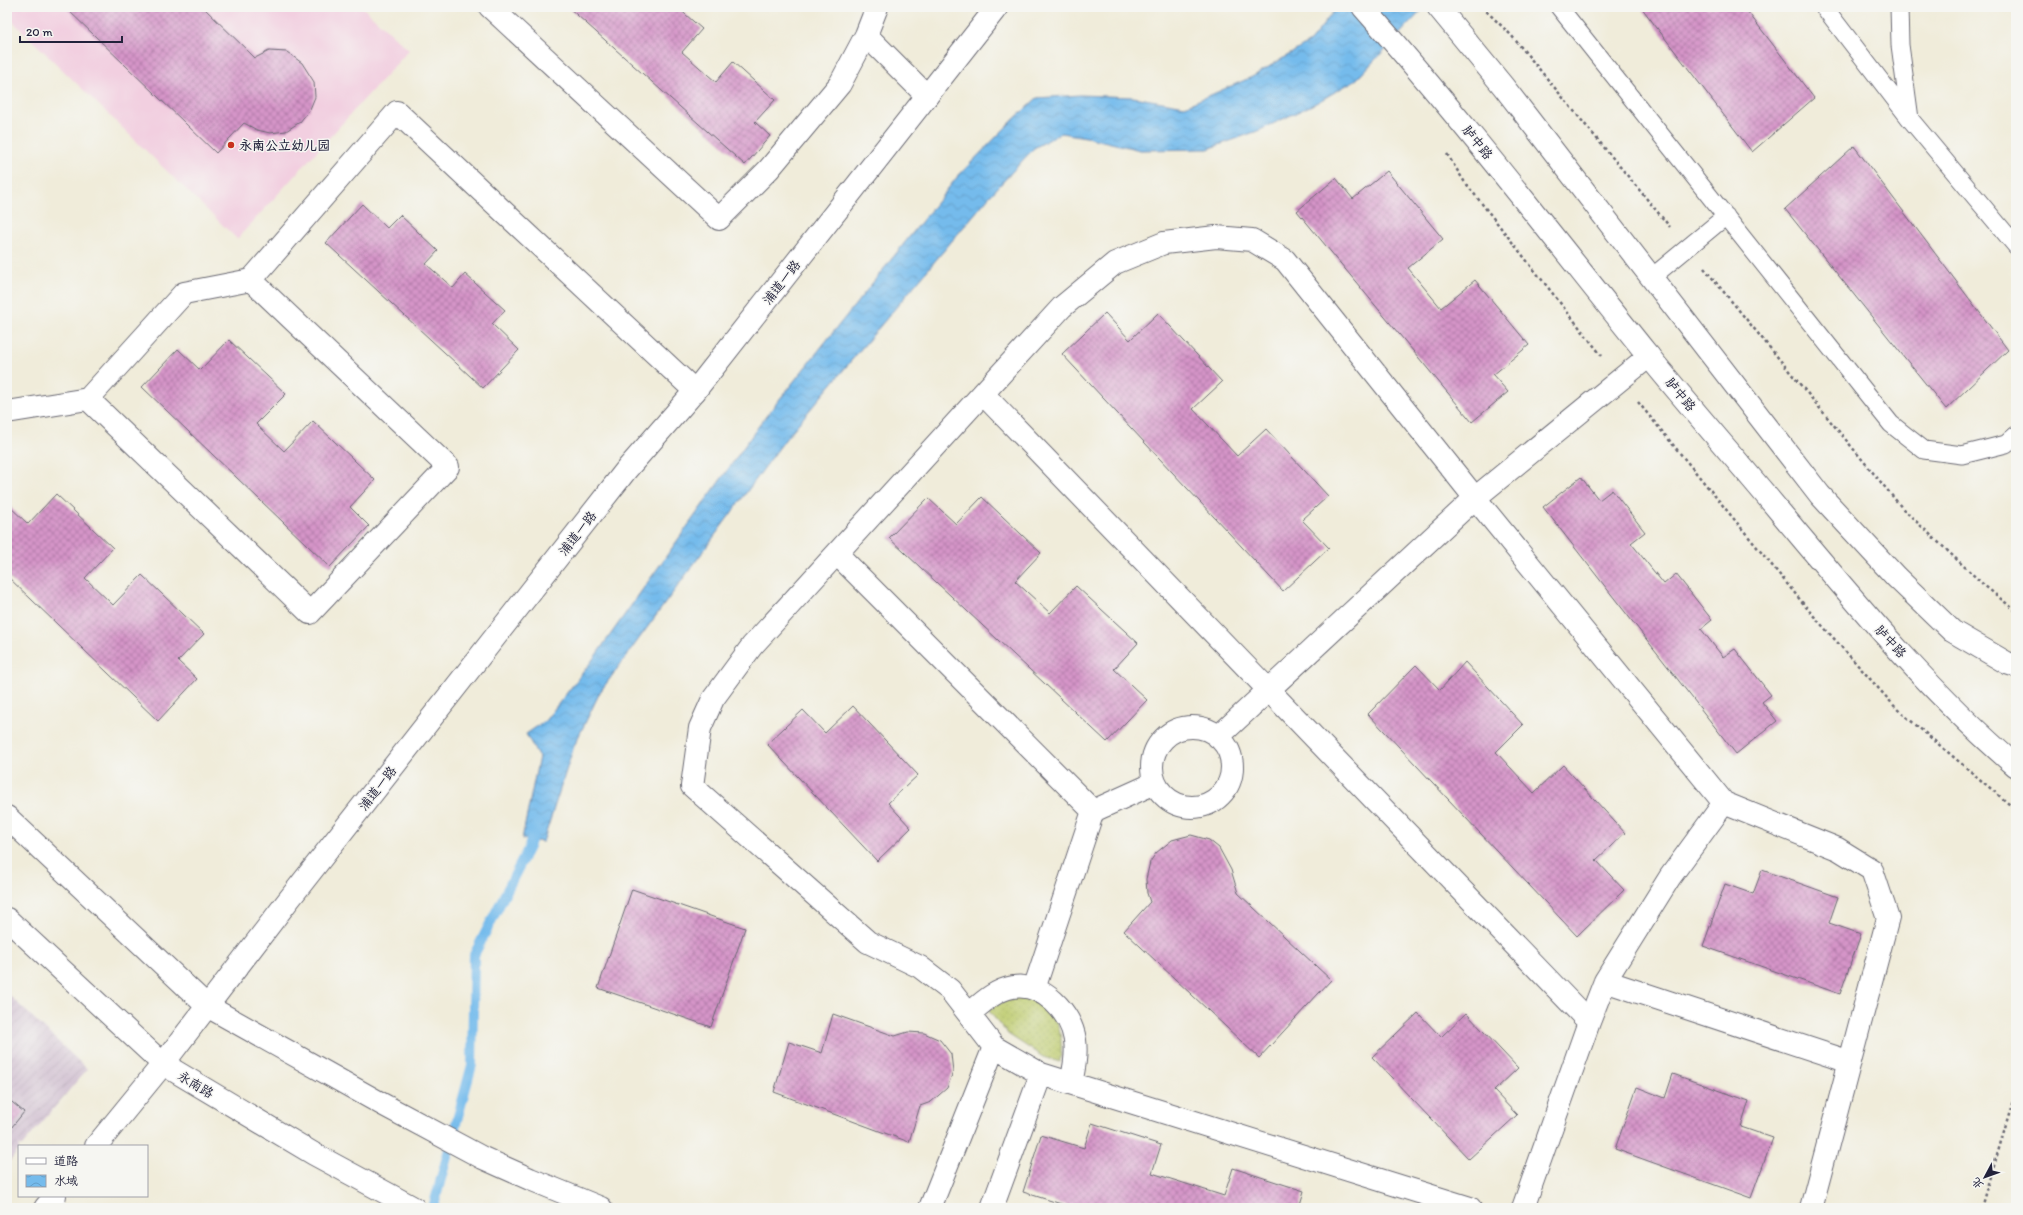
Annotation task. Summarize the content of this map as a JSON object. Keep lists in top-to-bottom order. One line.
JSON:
{"streets":{"street":["胪中路","浦道一路","永南路"]},"crossings":[["浦道一路","永南路"]],"places":["永南公立幼儿园"],"legend":["道路","水域"],"scale_bar":"20 m","north":"bottom left"}
